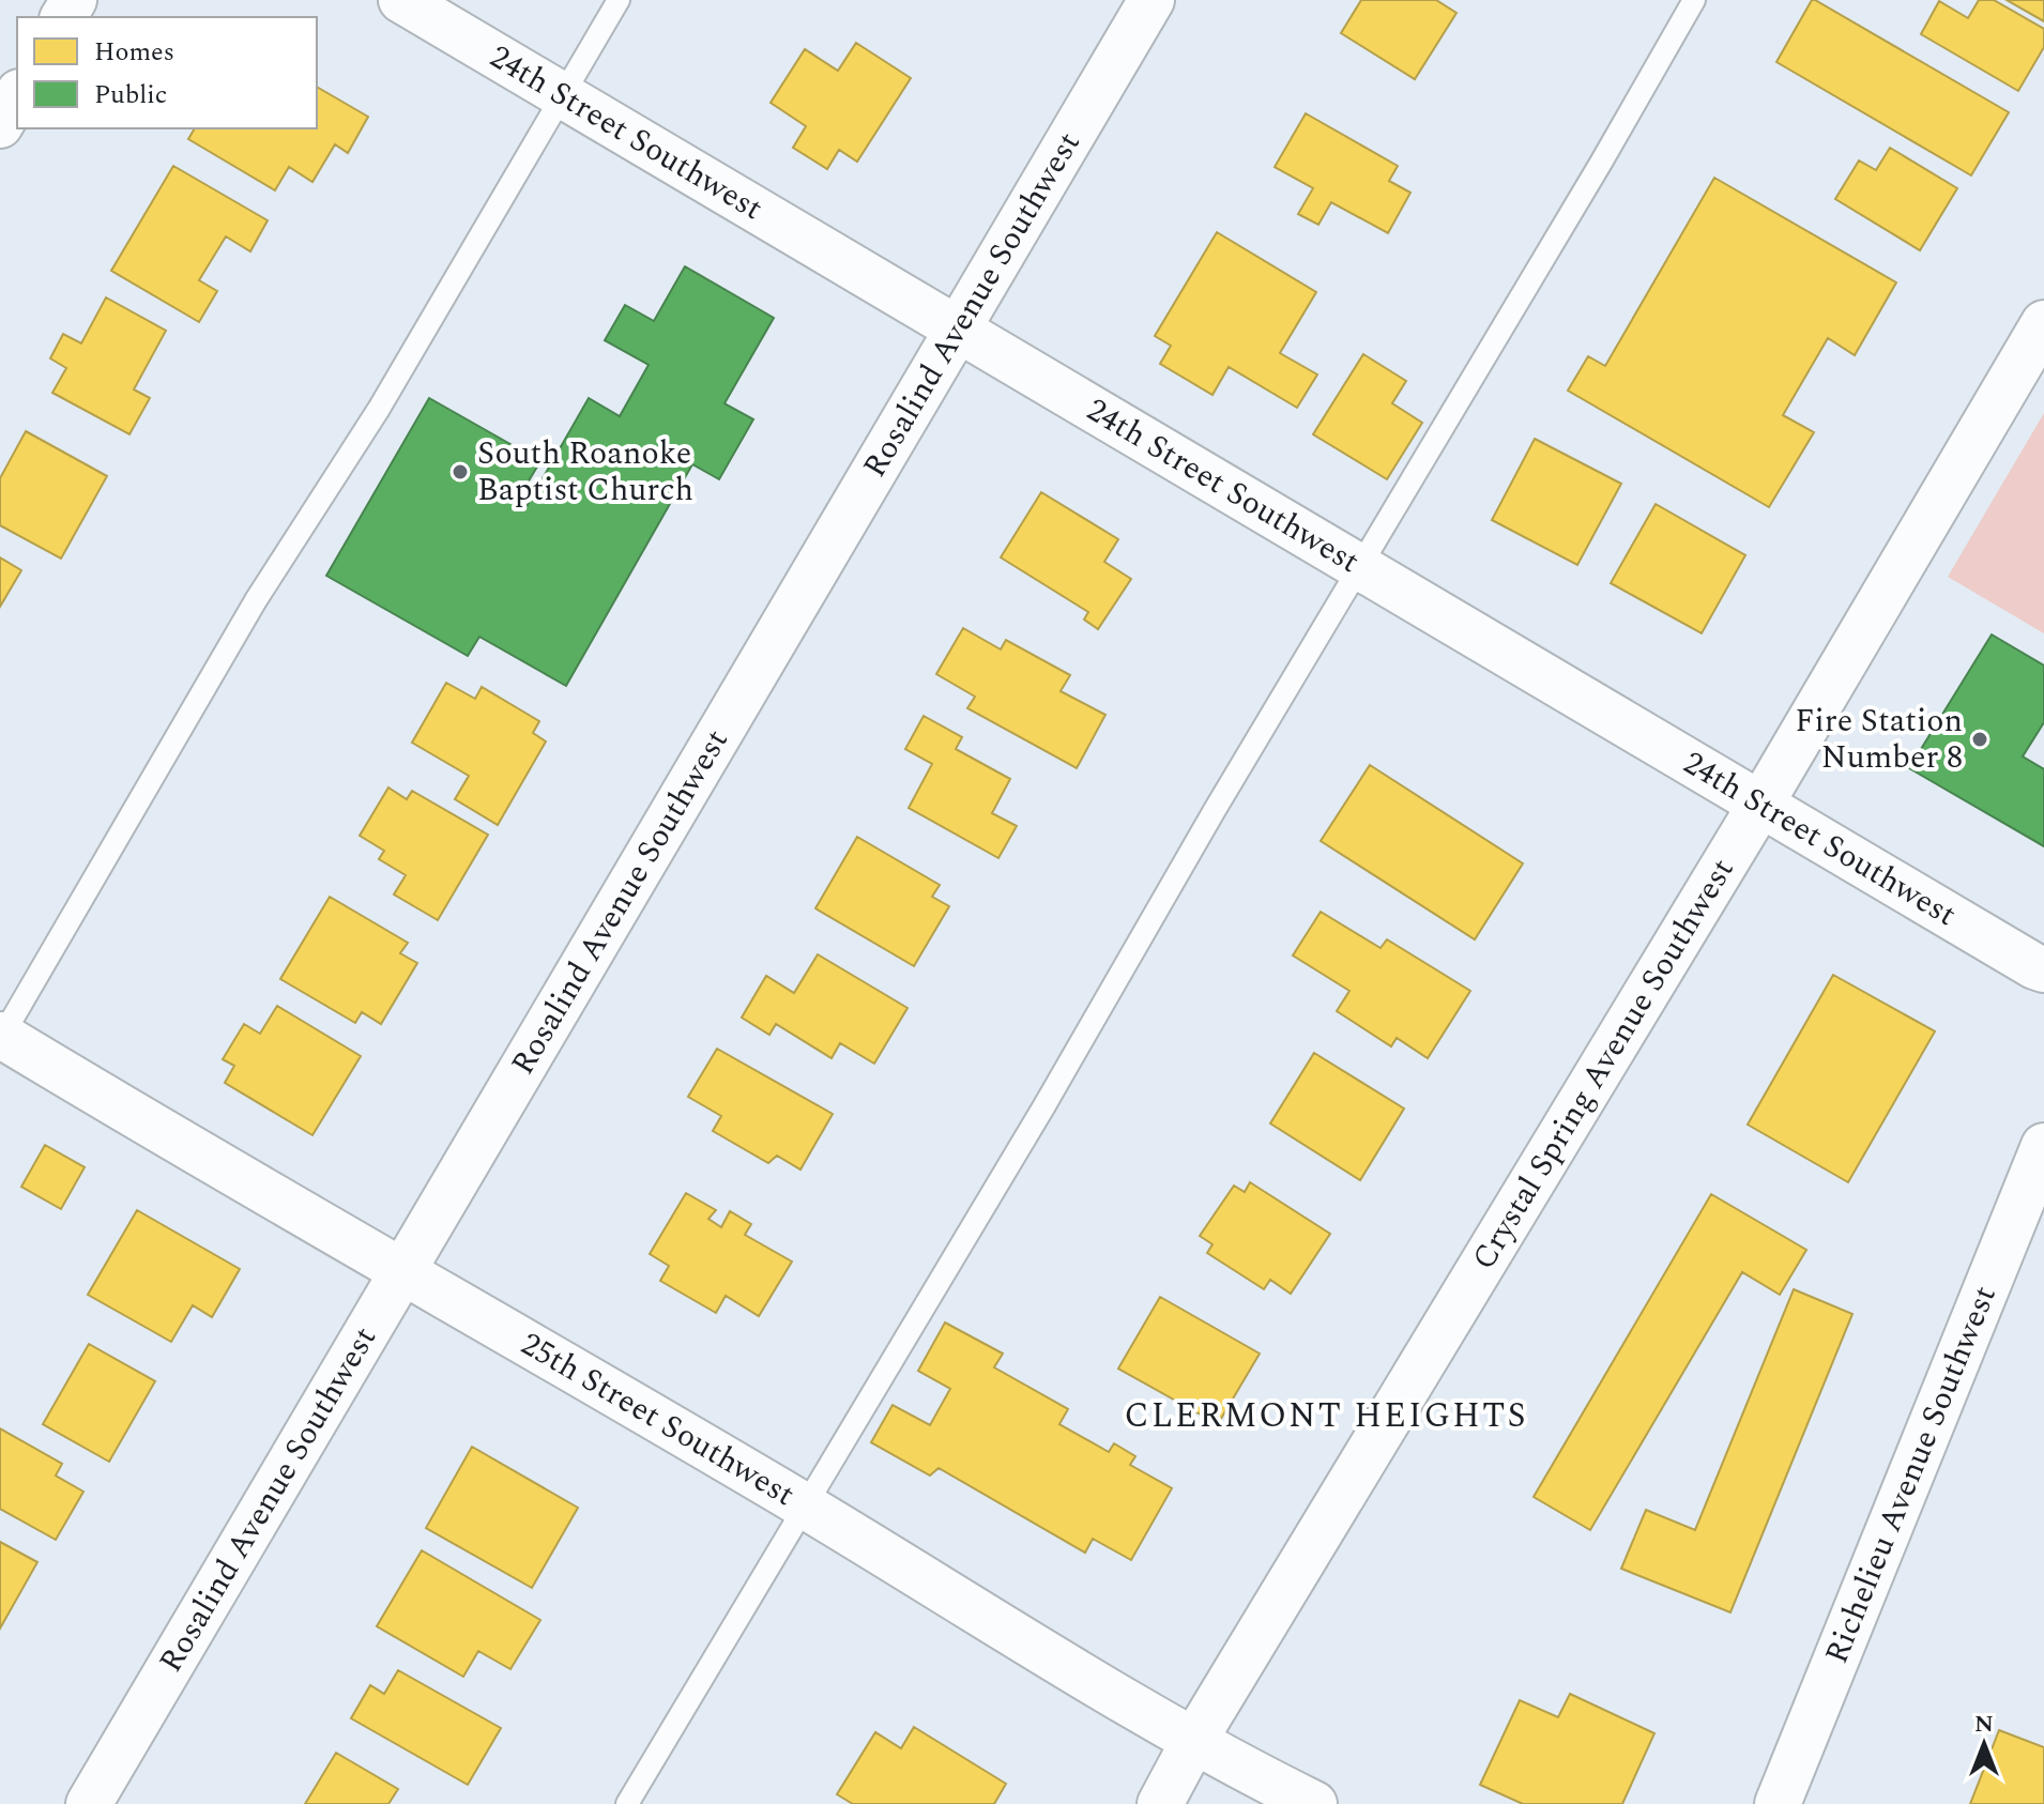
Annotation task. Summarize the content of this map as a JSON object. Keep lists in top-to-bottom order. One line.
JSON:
{"streets":{"street":["24th Street Southwest","Rosalind Avenue Southwest","Crystal Spring Avenue Southwest","25th Street Southwest","Richelieu Avenue Southwest"]},"crossings":[["24th Street Southwest","Rosalind Avenue Southwest"],["24th Street Southwest","Crystal Spring Avenue Southwest"],["Rosalind Avenue Southwest","25th Street Southwest"],["Crystal Spring Avenue Southwest","25th Street Southwest"]],"districts":["CLERMONT HEIGHTS"],"places":["South Roanoke Baptist Church","Fire Station Number 8"],"legend":["Homes","Public"],"north":"top"}
